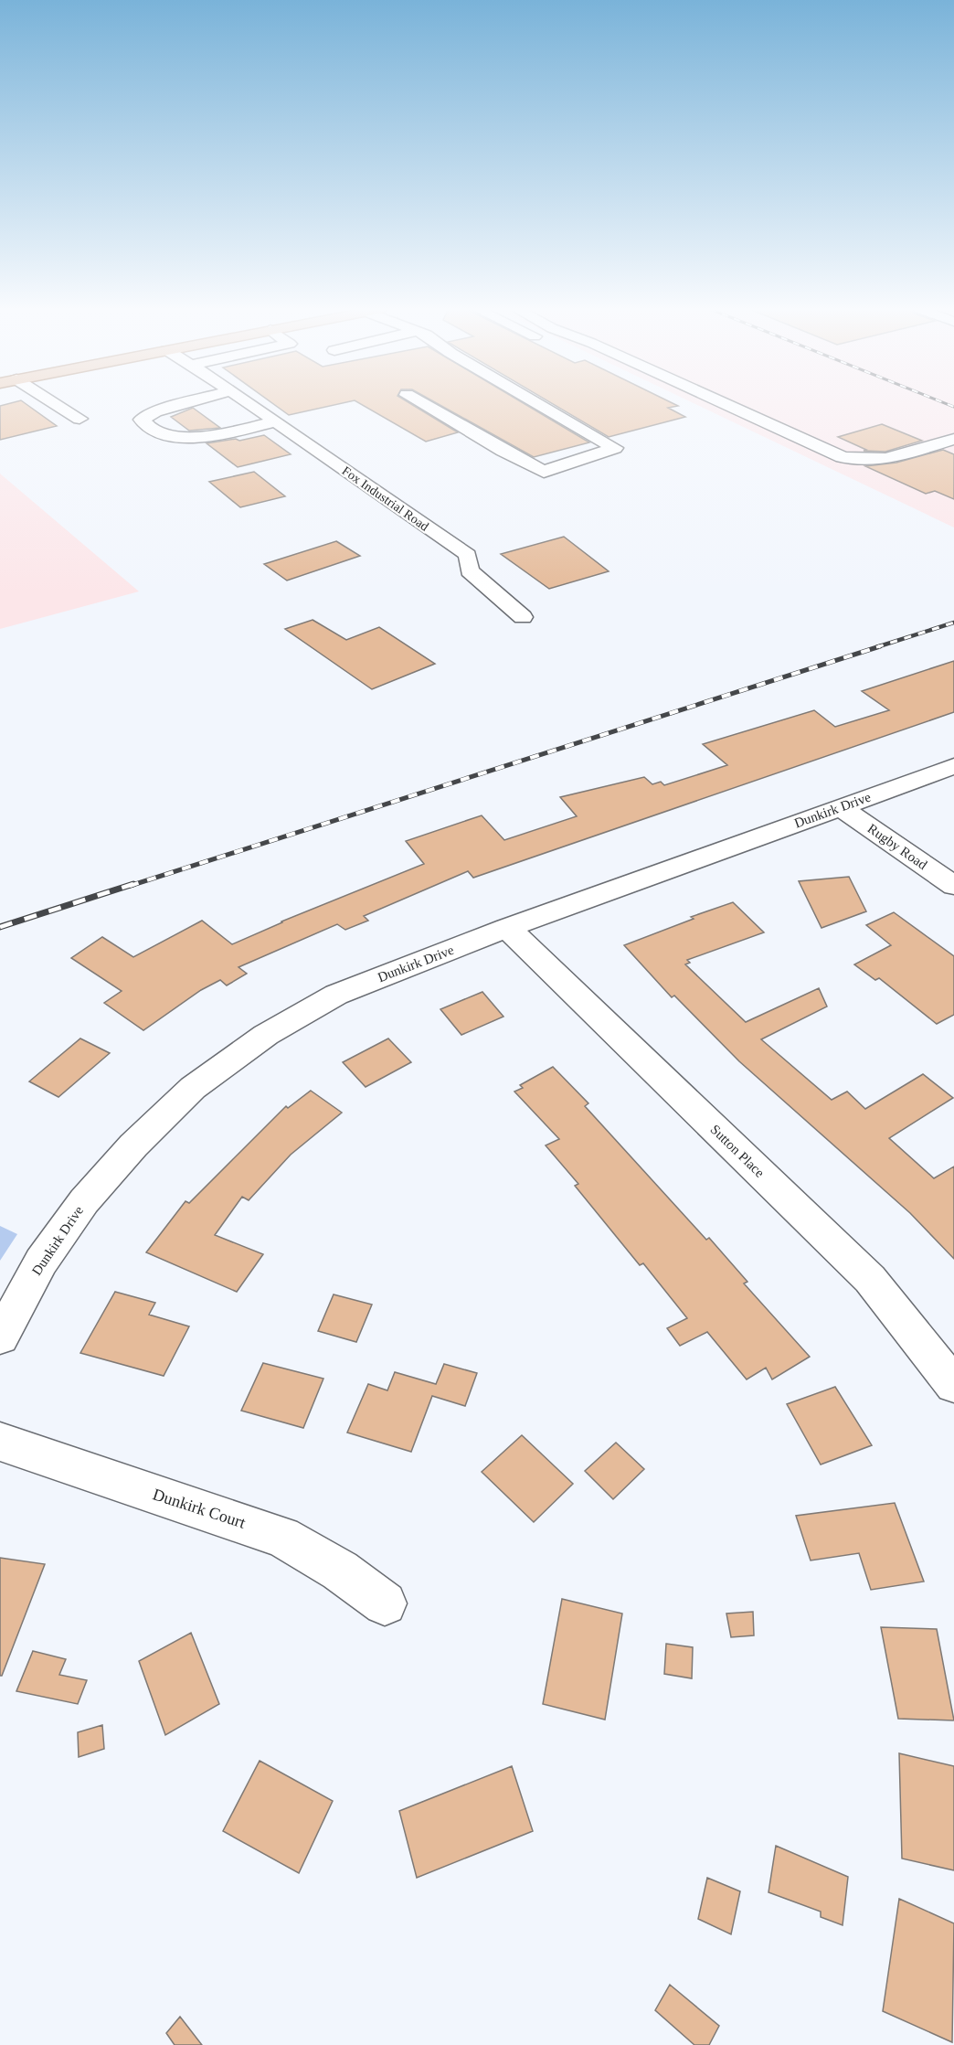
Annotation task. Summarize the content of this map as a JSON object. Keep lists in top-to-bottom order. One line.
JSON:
{"streets":{"street":["Fox Industrial Road","Dunkirk Drive","Rugby Road","Sutton Place","Dunkirk Court"]},"crossings":[["Dunkirk Drive","Rugby Road"],["Dunkirk Drive","Sutton Place"]]}
